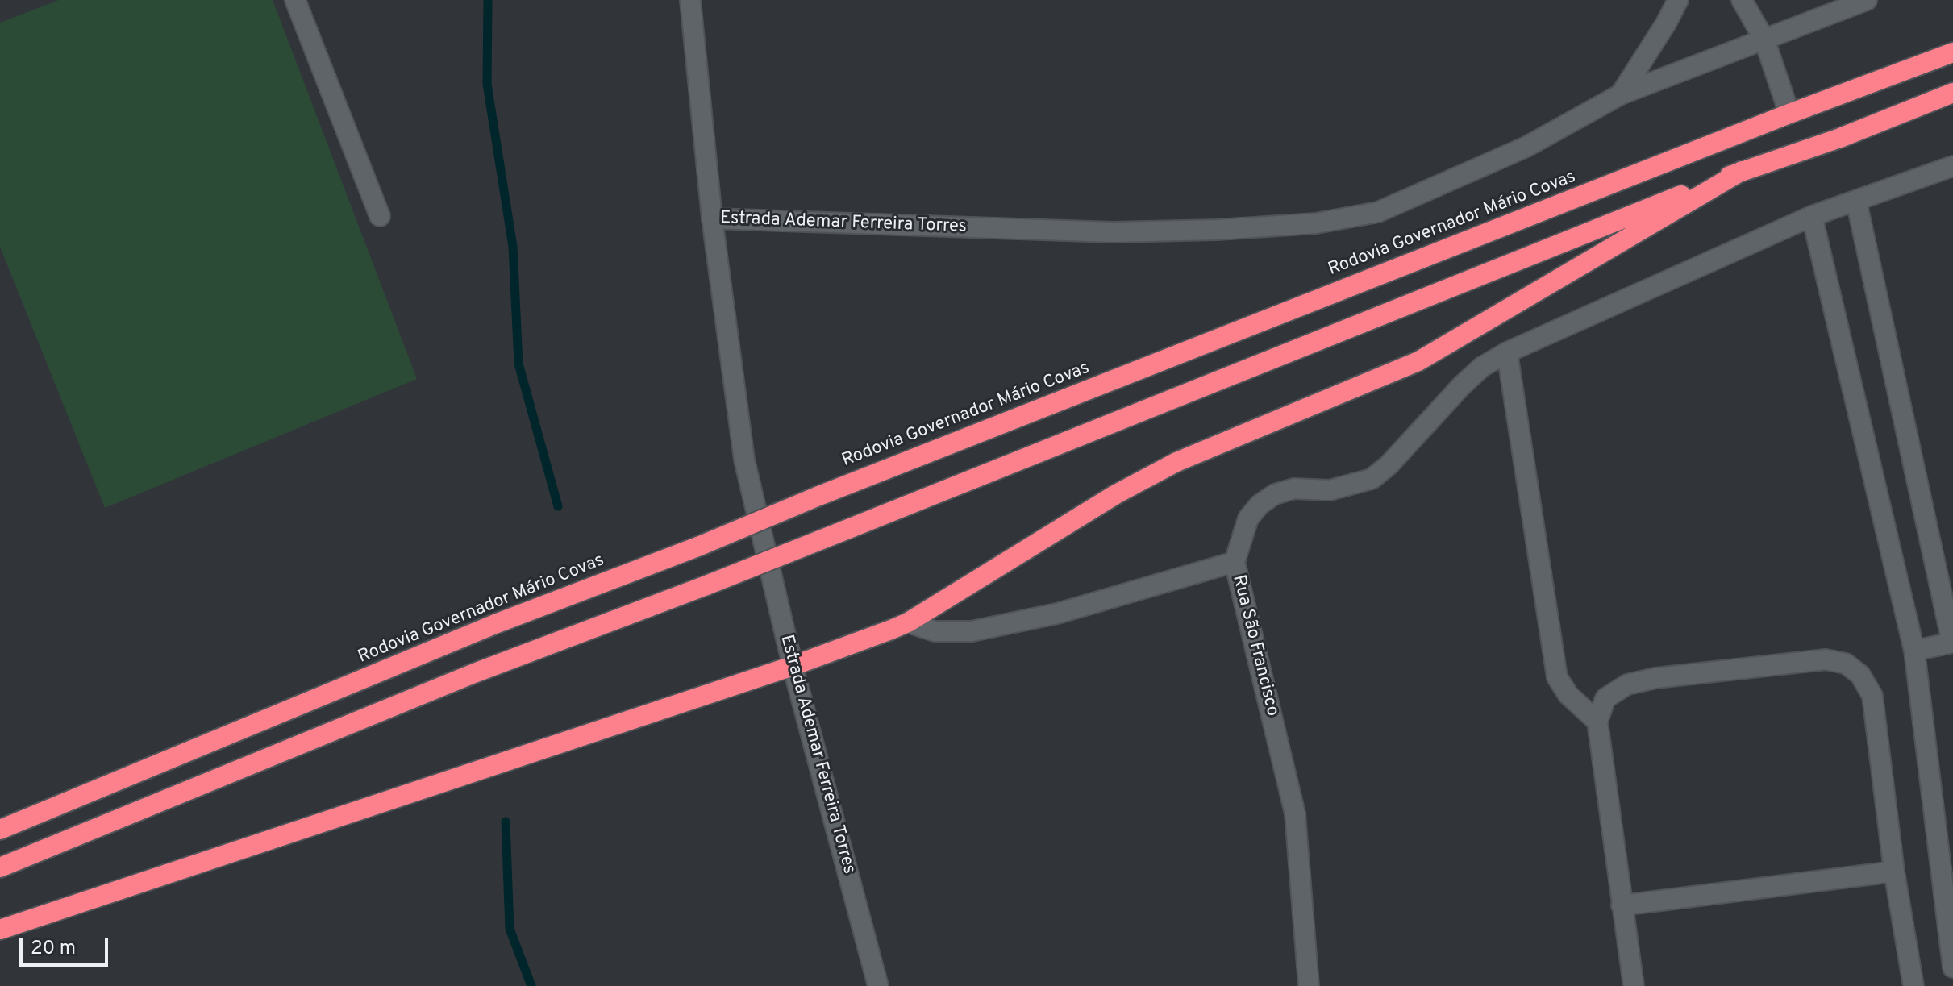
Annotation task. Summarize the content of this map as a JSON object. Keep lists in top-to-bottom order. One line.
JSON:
{"streets":{"highway":["Rodovia Governador Mário Covas"],"street":["Estrada Ademar Ferreira Torres","Rua São Francisco"]},"scale_bar":"20 m"}
